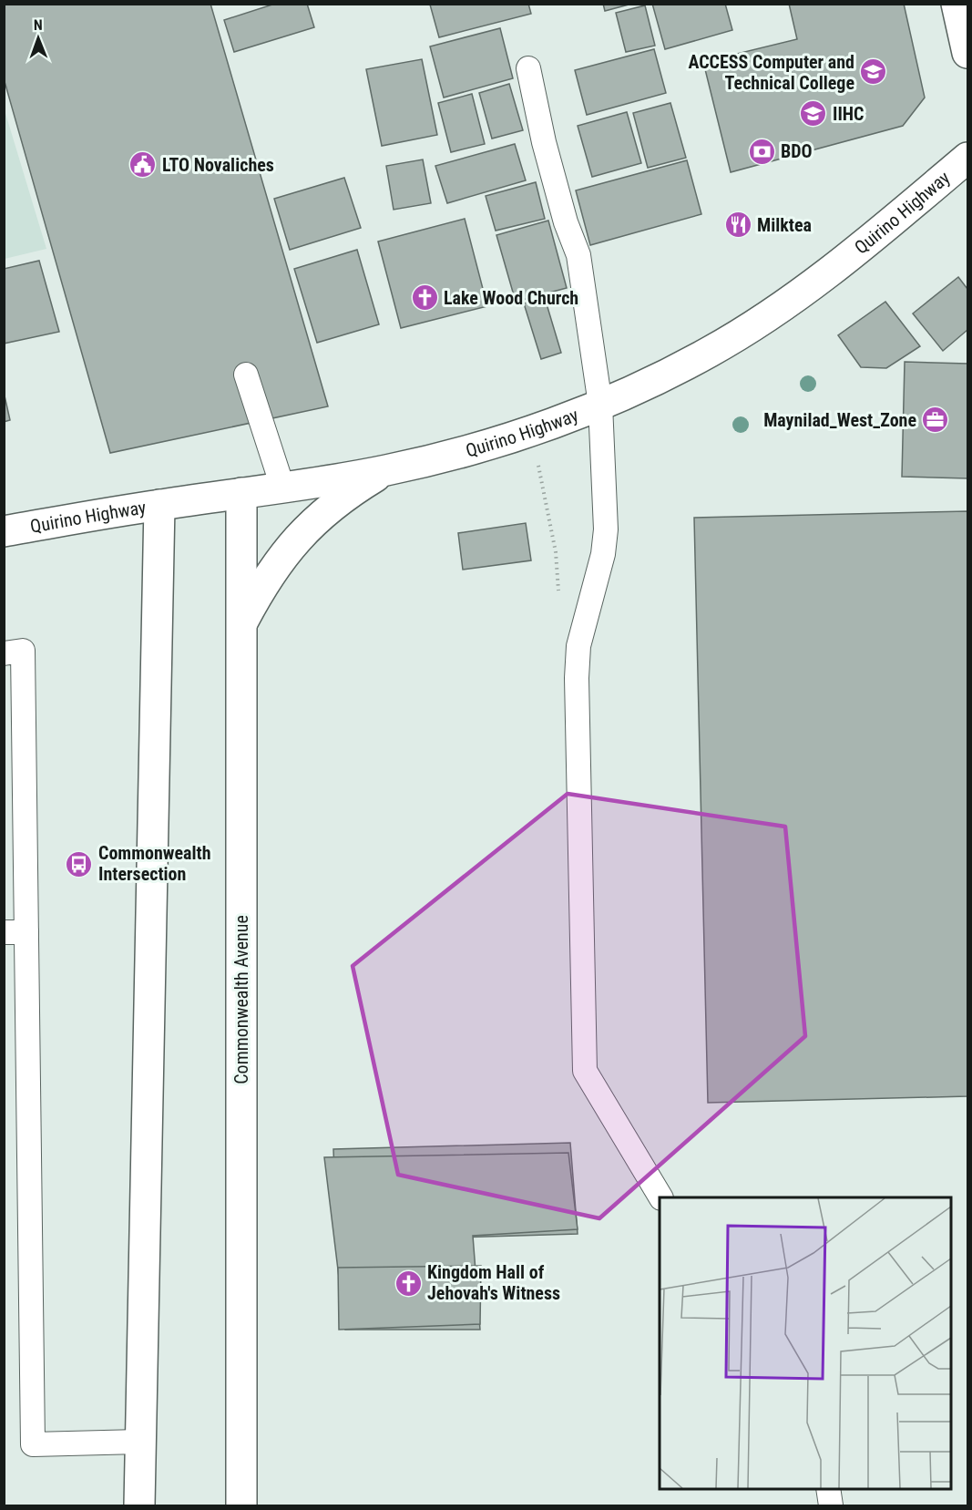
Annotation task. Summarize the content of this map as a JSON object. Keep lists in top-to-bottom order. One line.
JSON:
{"streets":{"main road":["Quirino Highway","Commonwealth Avenue"]},"crossings":[["Quirino Highway","Commonwealth Avenue"]],"places":{"school or university":["ACCESS Computer and Technical College","IIHC"],"bank":["BDO"],"public building":["LTO Novaliches"],"restaurant":["Milktea"],"church":["Lake Wood Church","Kingdom Hall of Jehovah's Witness"],"office":["Maynilad_West_Zone"],"bus stop":["Commonwealth Intersection"]},"north":"top"}
